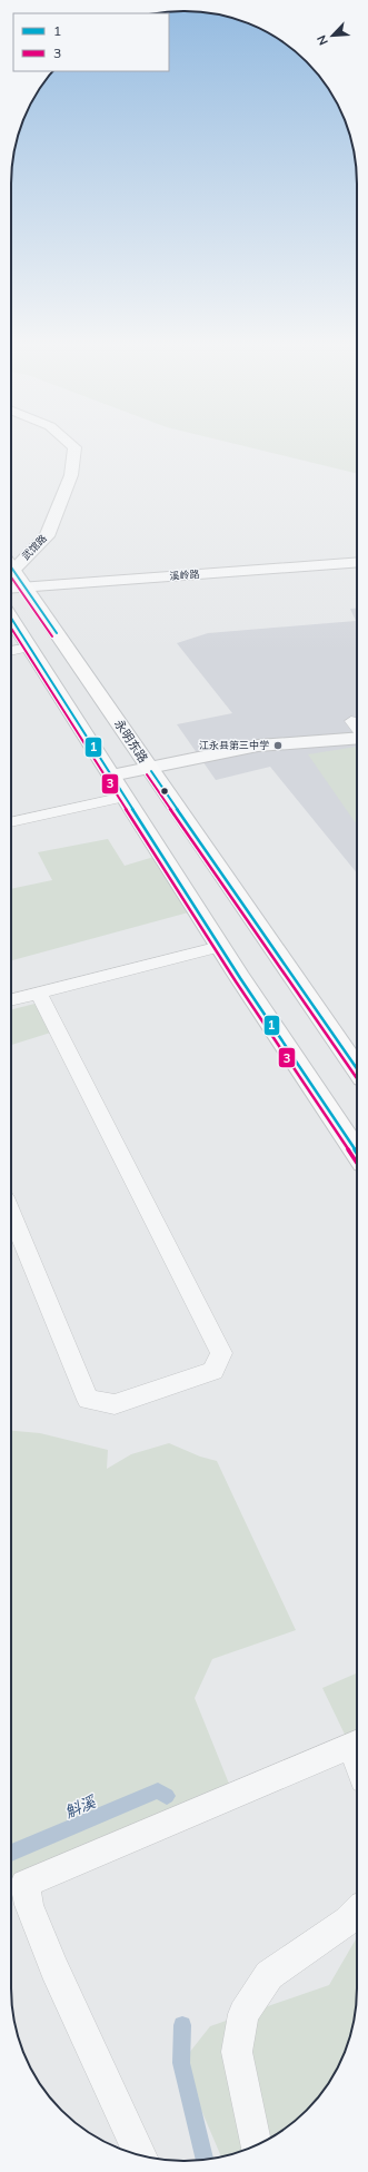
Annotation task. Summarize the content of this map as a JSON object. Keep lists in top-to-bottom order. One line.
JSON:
{"streets":{"main road":["永明东路"],"street":["武馆路","溪岭路"]},"crossings":[["溪岭路","永明东路"]],"water":["斛溪"],"places":["江永县第三中学"],"lines":["transit line 1","transit line 3"],"legend":["1","3"],"north":"bottom left"}
